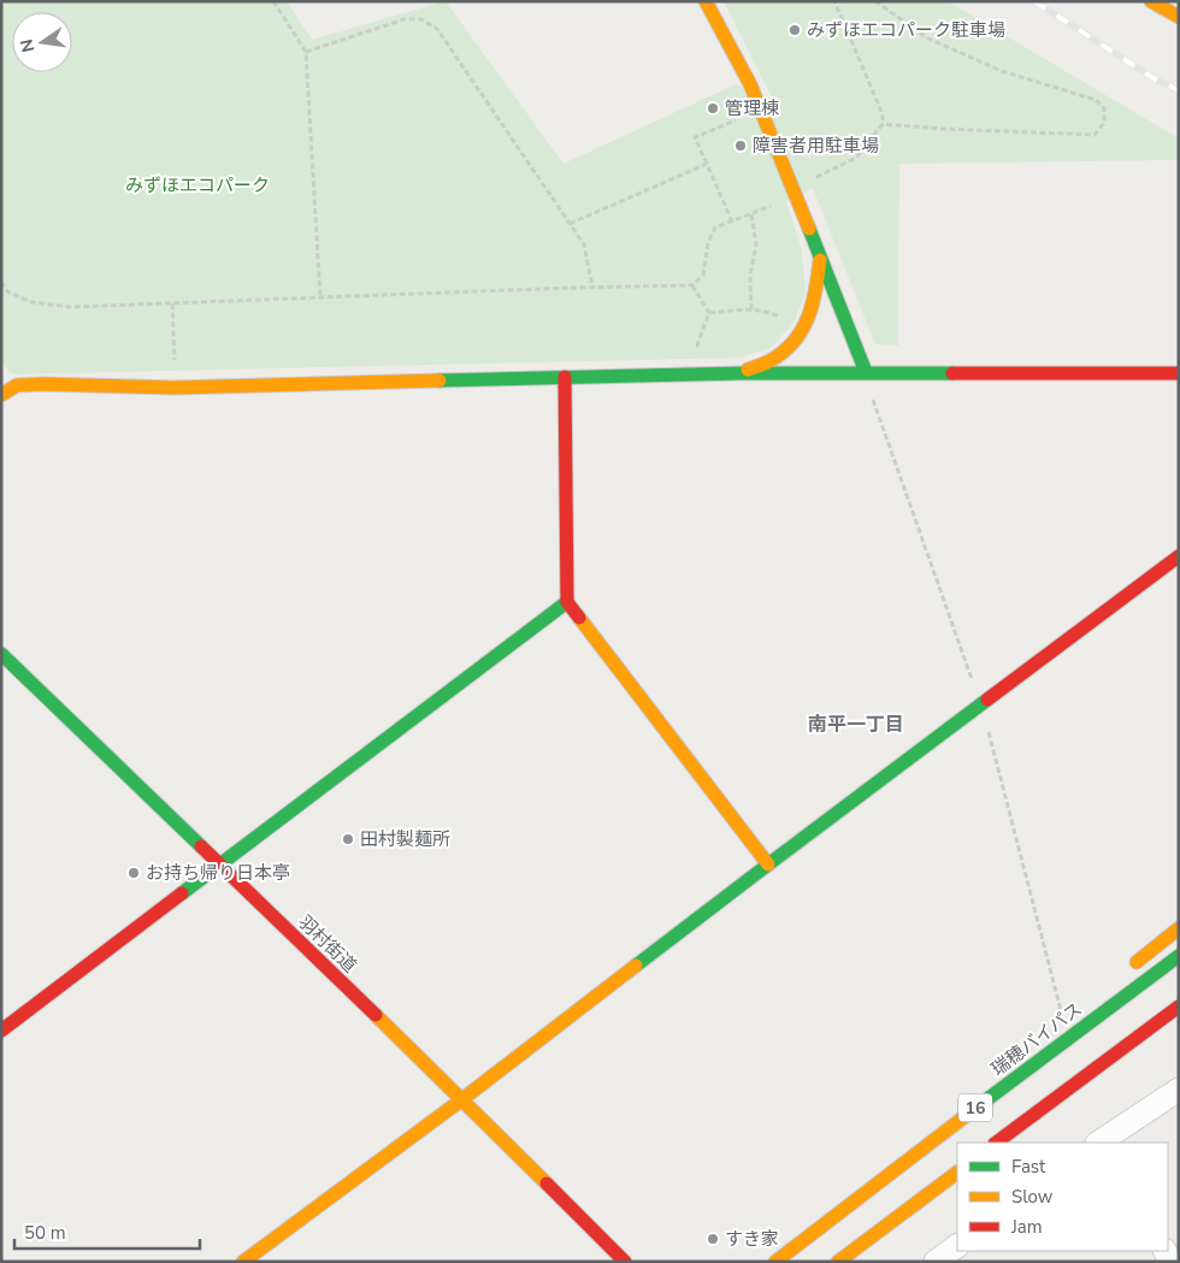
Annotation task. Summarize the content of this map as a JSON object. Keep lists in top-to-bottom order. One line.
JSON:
{"streets":{"main road":["羽村街道","瑞穂バイパス","16"]},"districts":["南平一丁目"],"parks":["みずほエコパーク"],"places":["みずほエコパーク駐車場","管理棟","障害者用駐車場","田村製麺所","お持ち帰り日本亭","すき家"],"legend":["Fast","Slow","Jam"],"scale_bar":"50 m","north":"left"}
